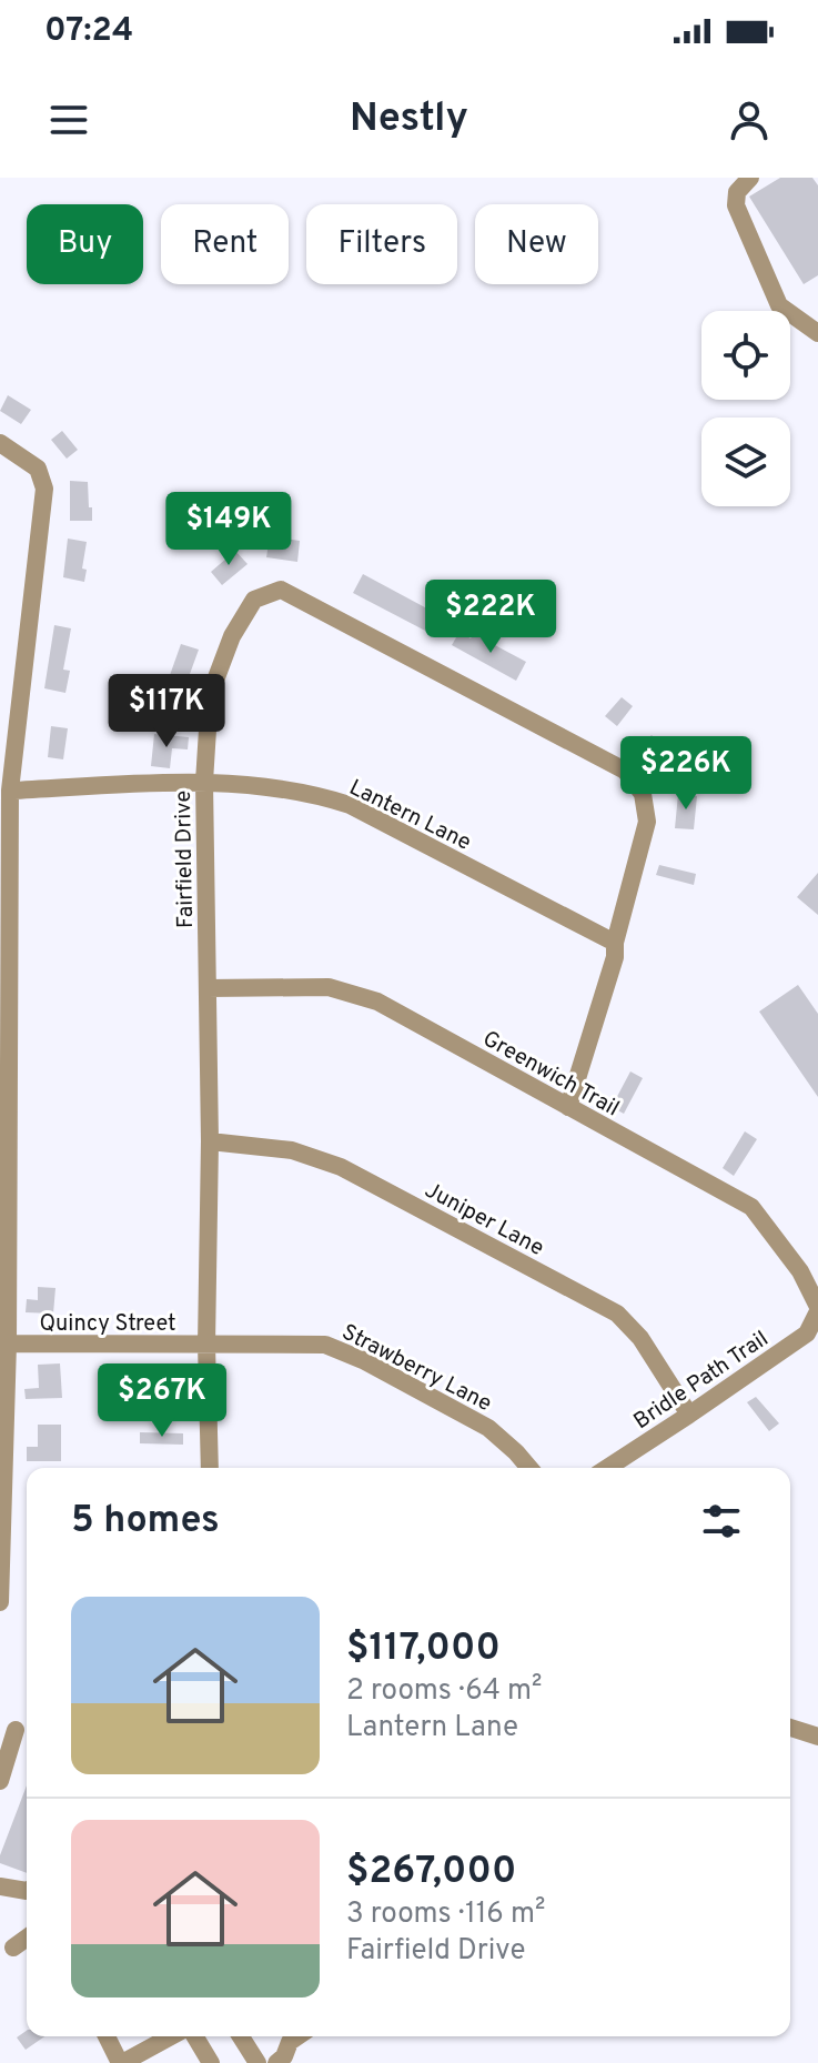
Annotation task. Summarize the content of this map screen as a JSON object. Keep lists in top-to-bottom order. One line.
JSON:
{"streets":{"street":["Lantern Lane","Fairfield Drive","Greenwich Trail","Juniper Lane","Quincy Street","Strawberry Lane","Bridle Path Trail"]},"crossings":[["Lantern Lane","Fairfield Drive"],["Fairfield Drive","Greenwich Trail"],["Fairfield Drive","Juniper Lane"],["Fairfield Drive","Quincy Street"],["Fairfield Drive","Strawberry Lane"],["Greenwich Trail","Bridle Path Trail"],["Juniper Lane","Bridle Path Trail"],["Quincy Street","Strawberry Lane"]],"page":{"status":"07:24","header":"Nestly","chip":["Buy","Rent","Filters","New"],"price":["$149K","$222K","$117K","$226K","$267K"],"heading":"5 homes","list":[{"name":"$117,000","note":"2 rooms · 64 m² · Lantern Lane"},{"name":"$267,000","note":"3 rooms · 116 m² · Fairfield Drive"}]}}
